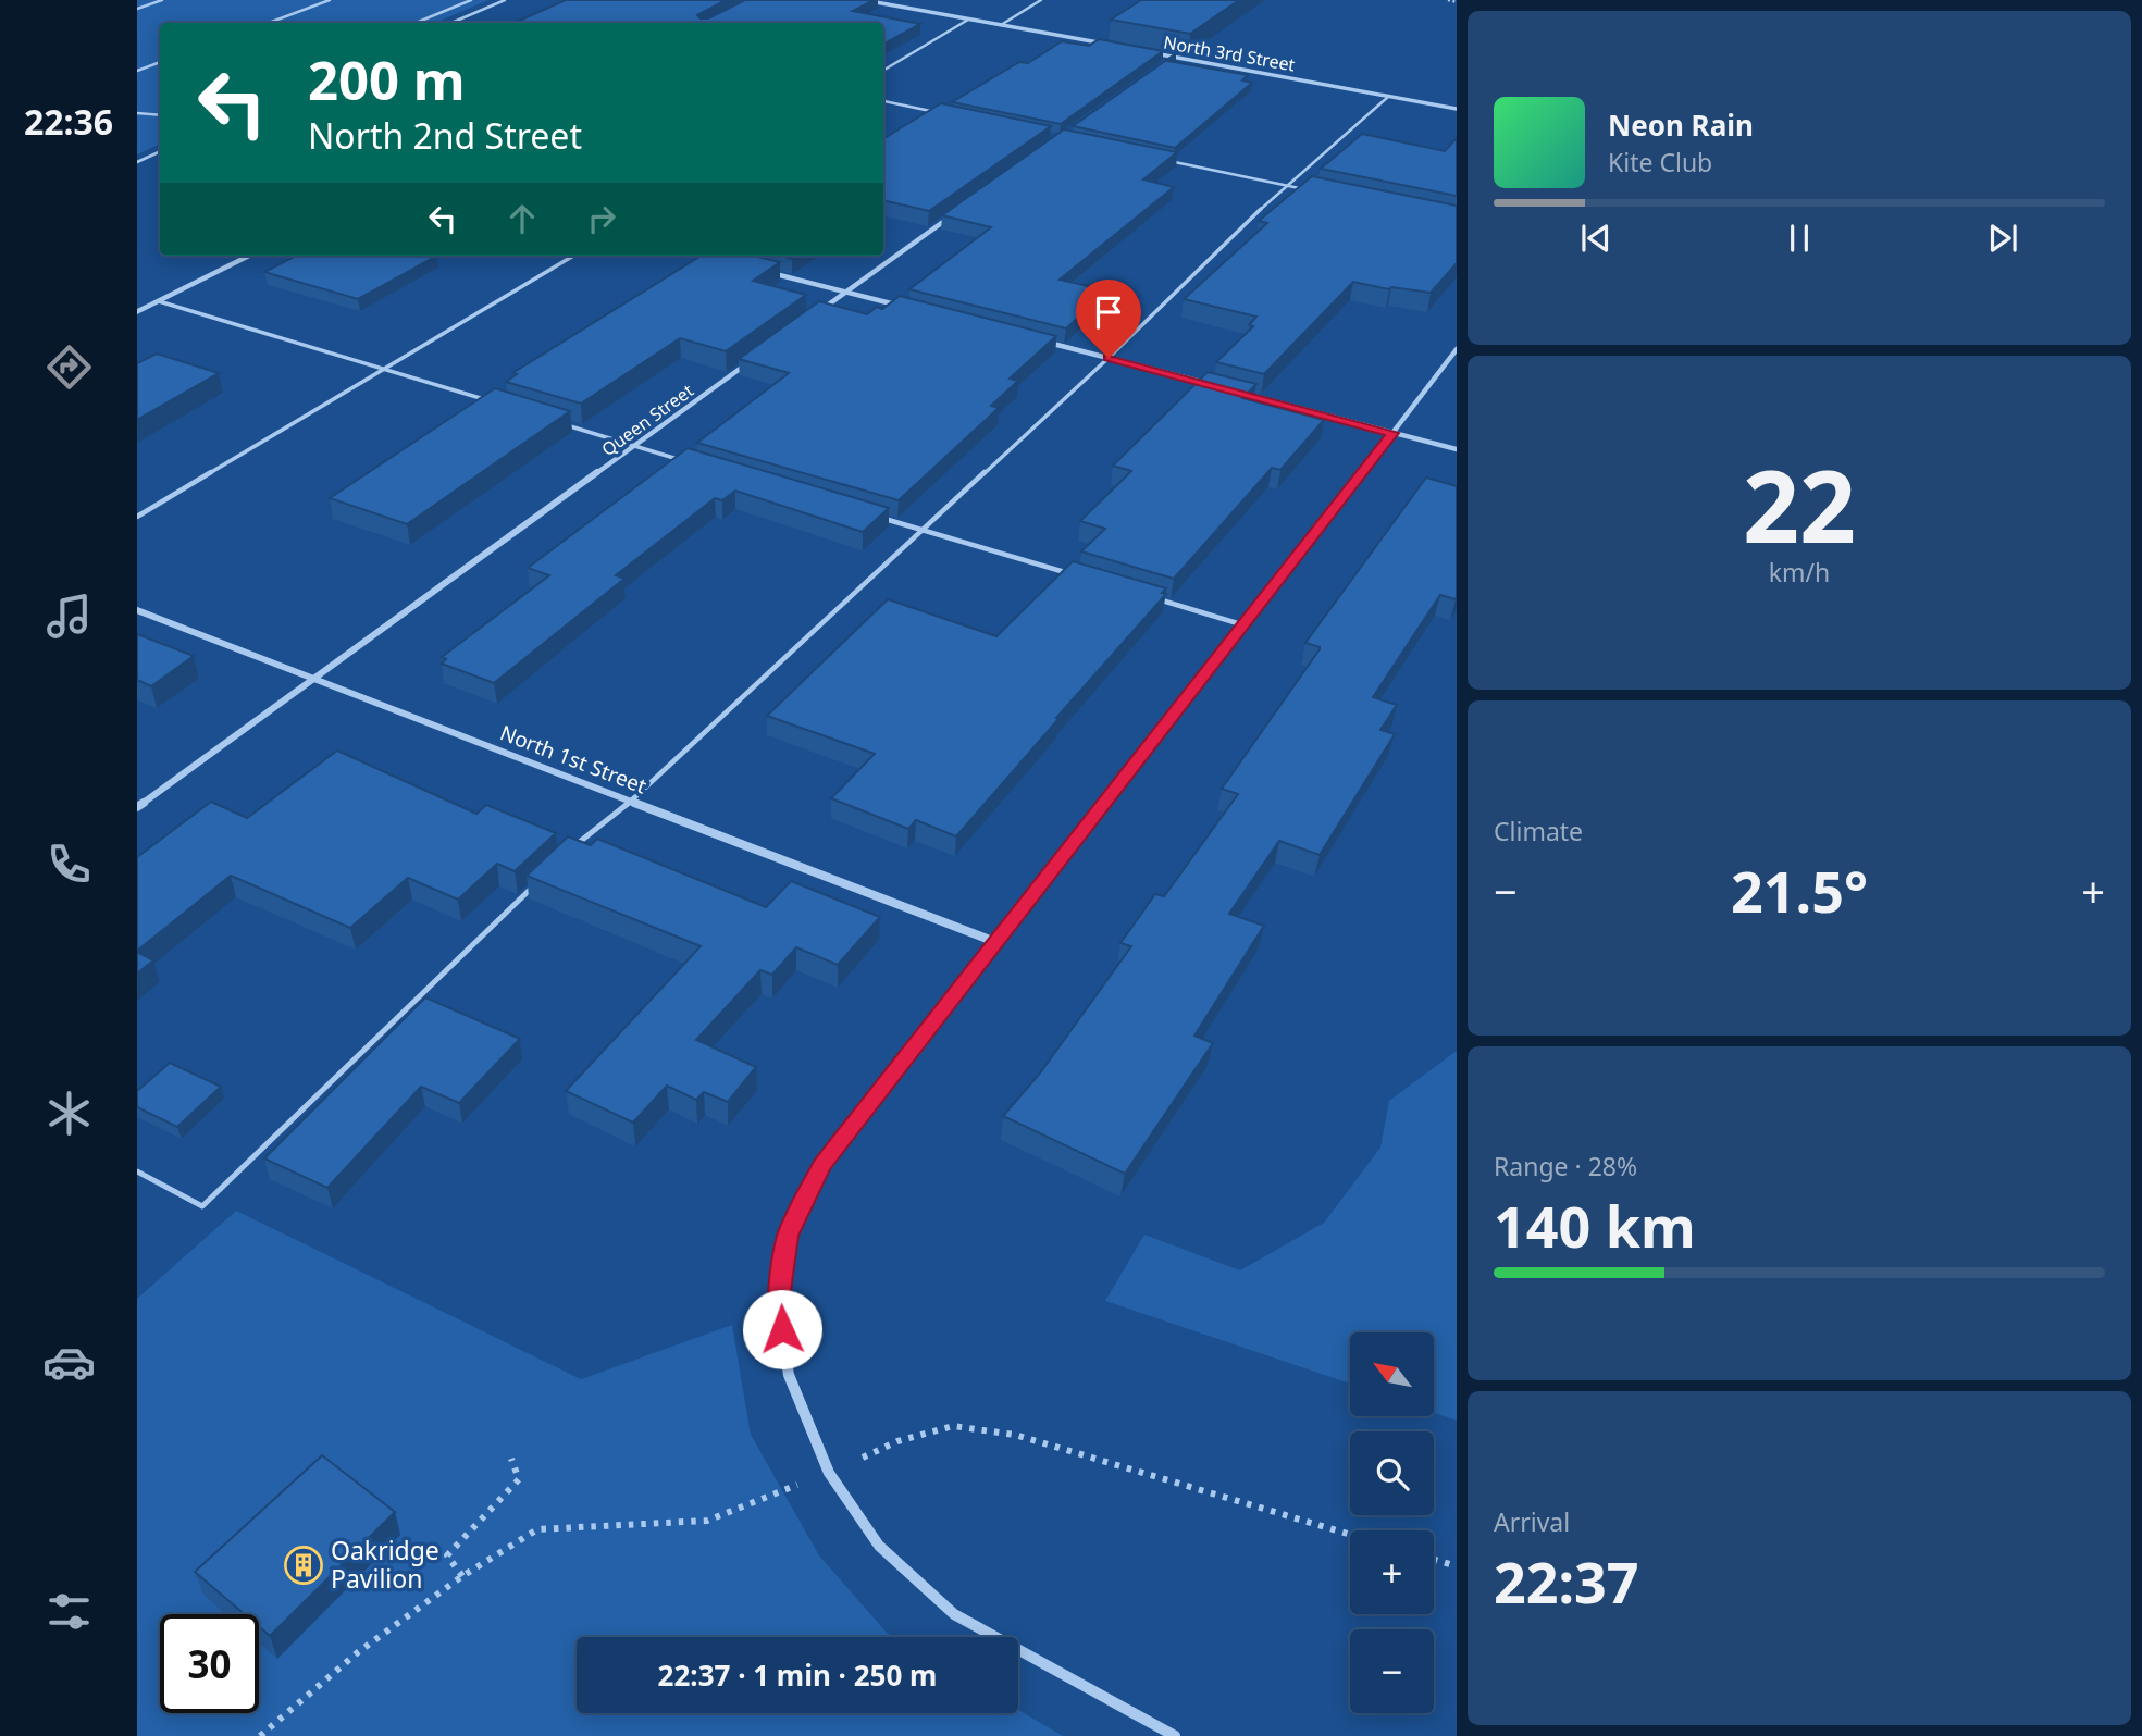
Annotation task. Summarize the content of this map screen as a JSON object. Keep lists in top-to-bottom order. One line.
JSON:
{"streets":{"street":["North 3rd Street","Queen Street","North 1st Street"]},"crossings":[["Queen Street","North 1st Street"]],"places":{"building":["Oakridge Pavilion"]},"north":"top left","page":{"tabs":"22:36","turn":["200 m","North 2nd Street"],"song":["Neon Rain","Kite Club"],"tile":[["22","km/h"],"Climate",["Range · 28%","140 km"],["Arrival","22:37"]],"heat":["−","21.5°","+"],"map_buttons":["+","−"],"limit":"30","trip":"22:37 · 1 min · 250 m"}}
